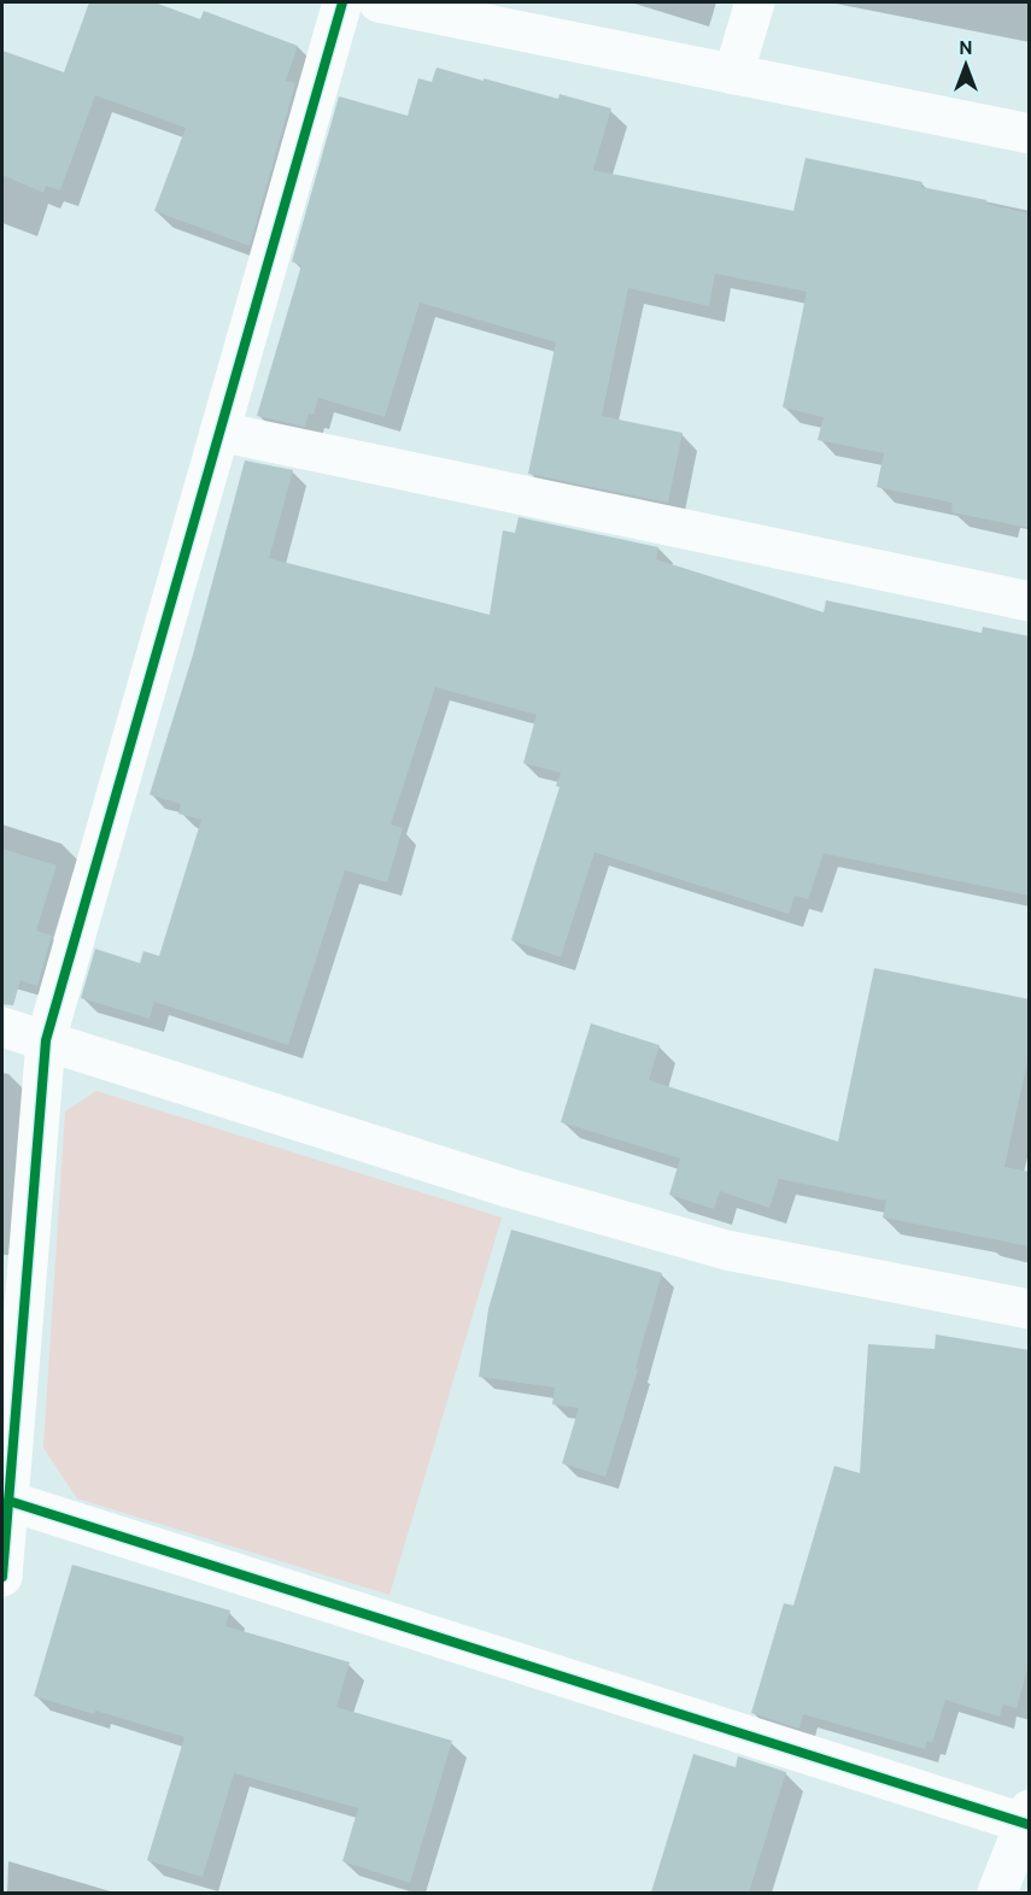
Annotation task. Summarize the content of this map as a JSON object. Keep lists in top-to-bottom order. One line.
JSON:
{"north":"top"}
